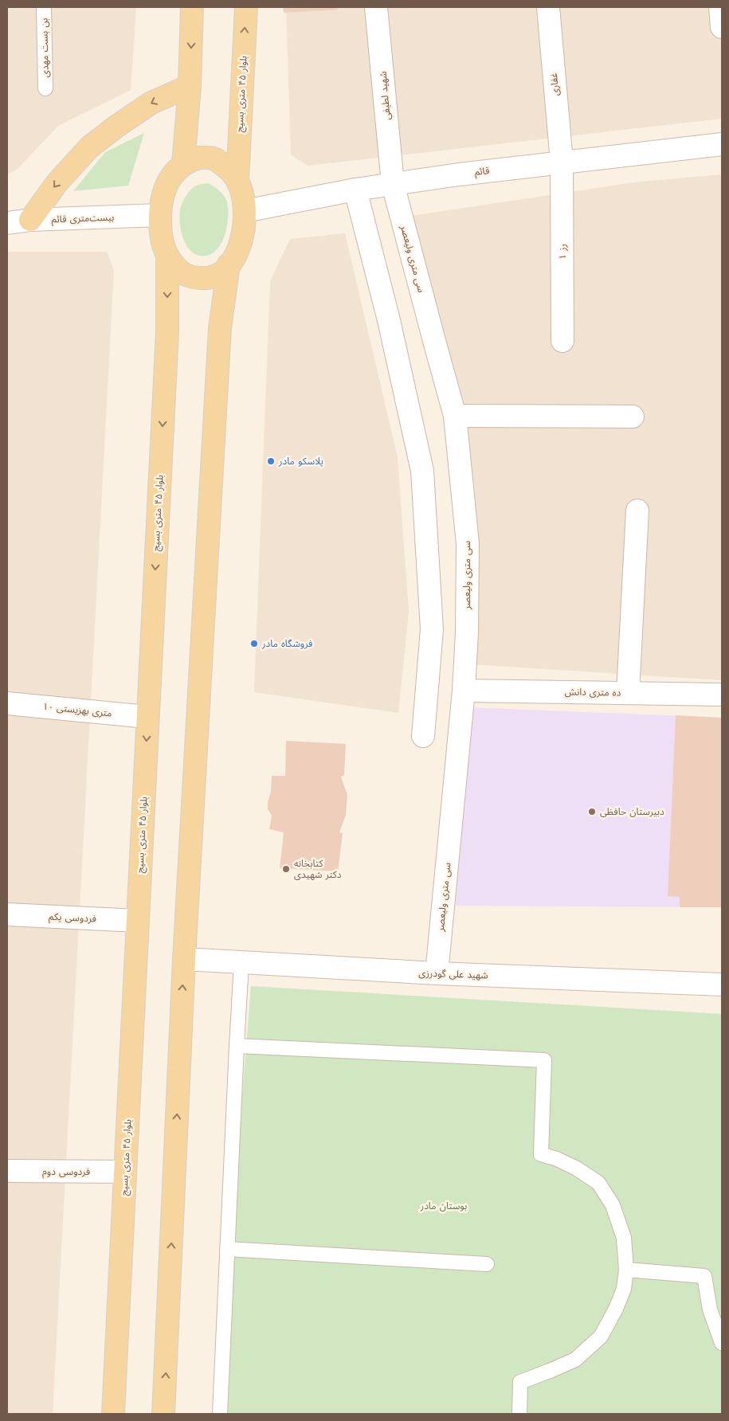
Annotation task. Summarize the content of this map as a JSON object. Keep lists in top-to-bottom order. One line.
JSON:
{"streets":{"main road":["بلوار ۴۵ متری بسیج"],"street":["غفاری","شهید لطیفی","قائم","بیست‌متری قائم","رز ۱","سی متری ولیعصر","ده متری دانش","۱۰ متری بهزیستی","فردوسی یکم","شهید علی گودرزی","فردوسی دوم"],"lane":["بن بست مهدی"]},"crossings":[["غفاری","قائم"],["غفاری","رز ۱"],["بلوار ۴۵ متری بسیج","قائم"],["بلوار ۴۵ متری بسیج","بیست‌متری قائم"],["بلوار ۴۵ متری بسیج","۱۰ متری بهزیستی"],["بلوار ۴۵ متری بسیج","فردوسی یکم"],["بلوار ۴۵ متری بسیج","فردوسی دوم"],["شهید لطیفی","قائم"],["شهید لطیفی","سی متری ولیعصر"],["قائم","بیست‌متری قائم"],["قائم","رز ۱"],["قائم","سی متری ولیعصر"],["سی متری ولیعصر","ده متری دانش"],["سی متری ولیعصر","شهید علی گودرزی"]],"parks":["بوستان مادر"],"places":["پلاسکو مادر","فروشگاه مادر","دبیرستان حافظی","کتابخانه دکتر شهیدی"]}
